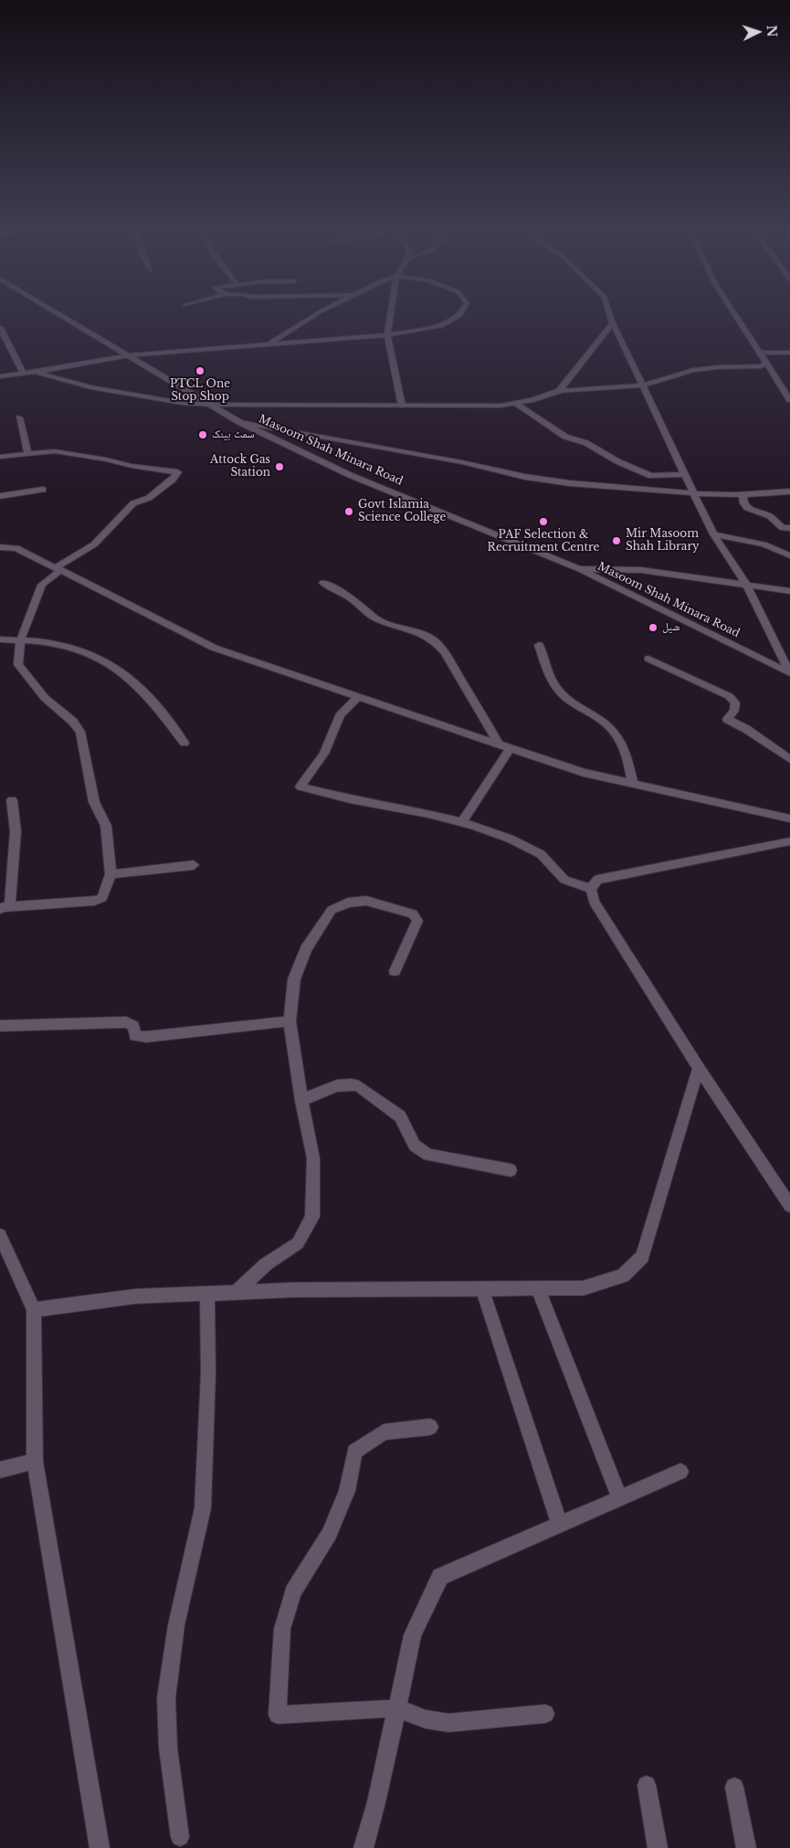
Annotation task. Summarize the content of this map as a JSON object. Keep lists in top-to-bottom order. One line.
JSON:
{"streets":{"street":["Masoom Shah Minara Road"]},"places":["PTCL One Stop Shop","سمٹ بینک","Attock Gas Station","Govt Islamia Science College","PAF Selection & Recruitment Centre","Mir Masoom Shah Library","شیل"],"north":"right"}
